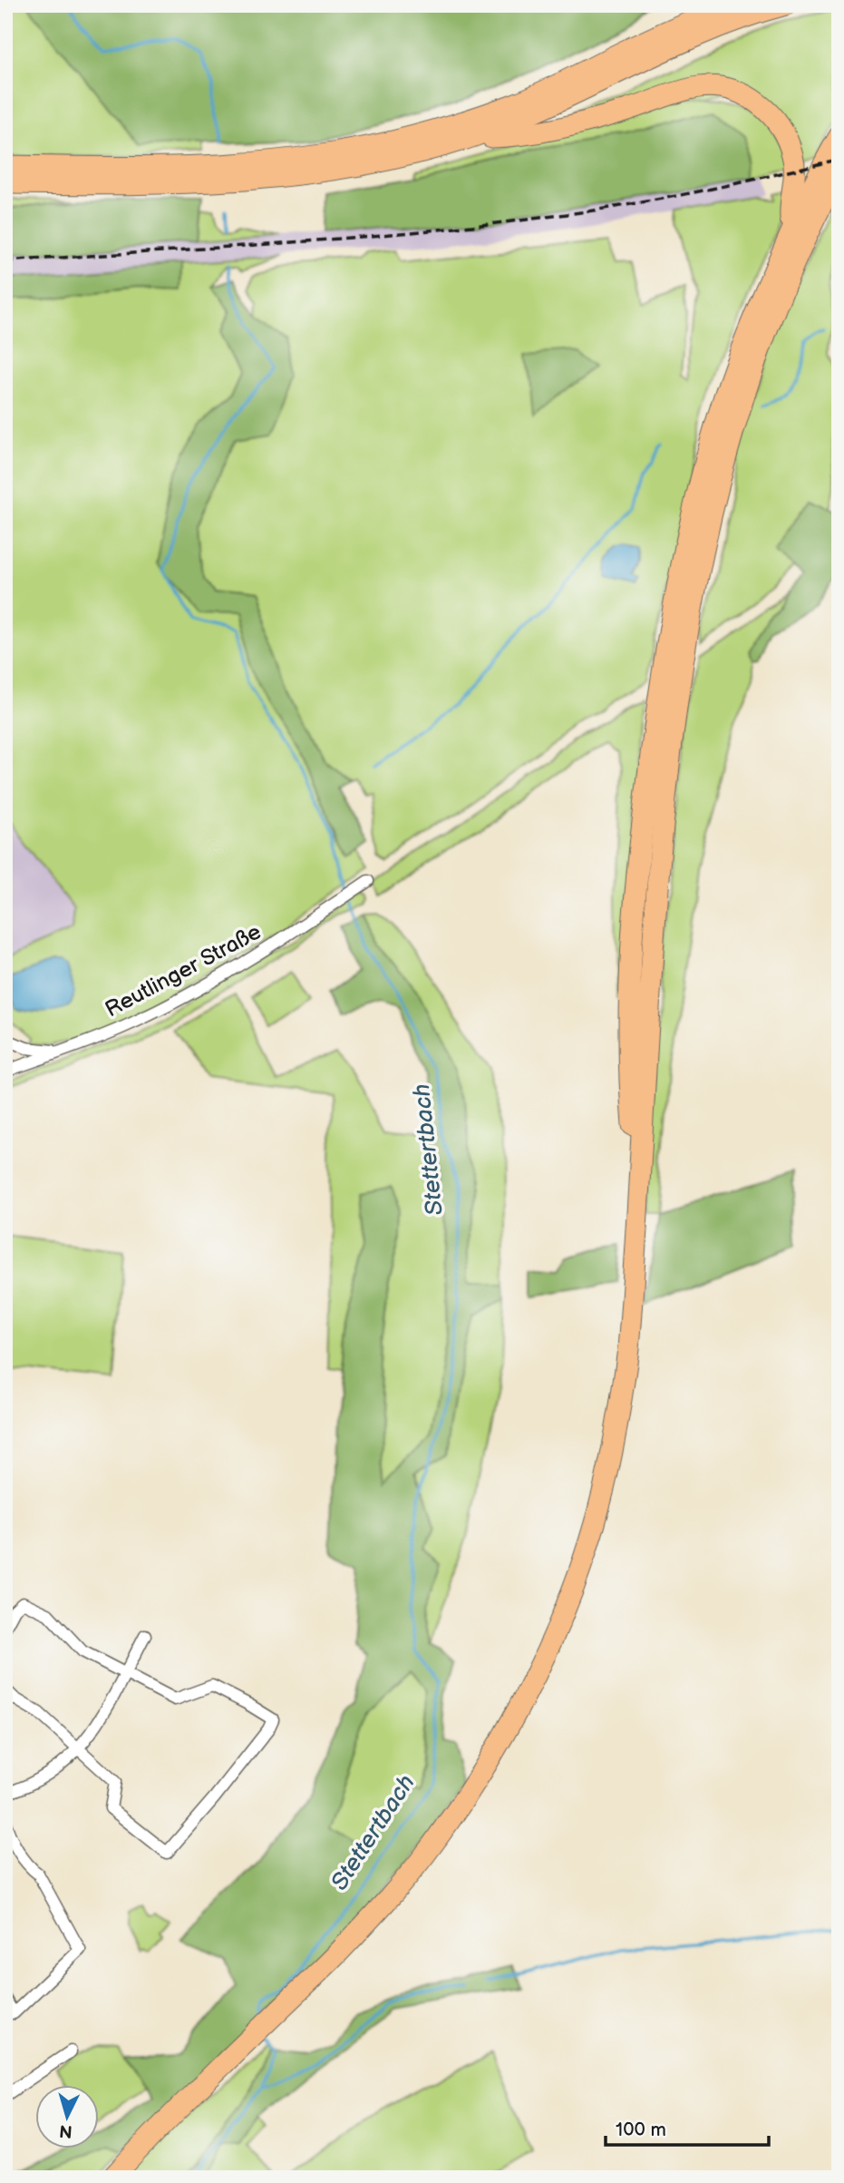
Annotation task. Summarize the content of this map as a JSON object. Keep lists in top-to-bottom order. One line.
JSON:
{"streets":{"street":["Reutlinger Straße"]},"water":["Stettertbach"],"scale_bar":"100 m","north":"bottom"}
